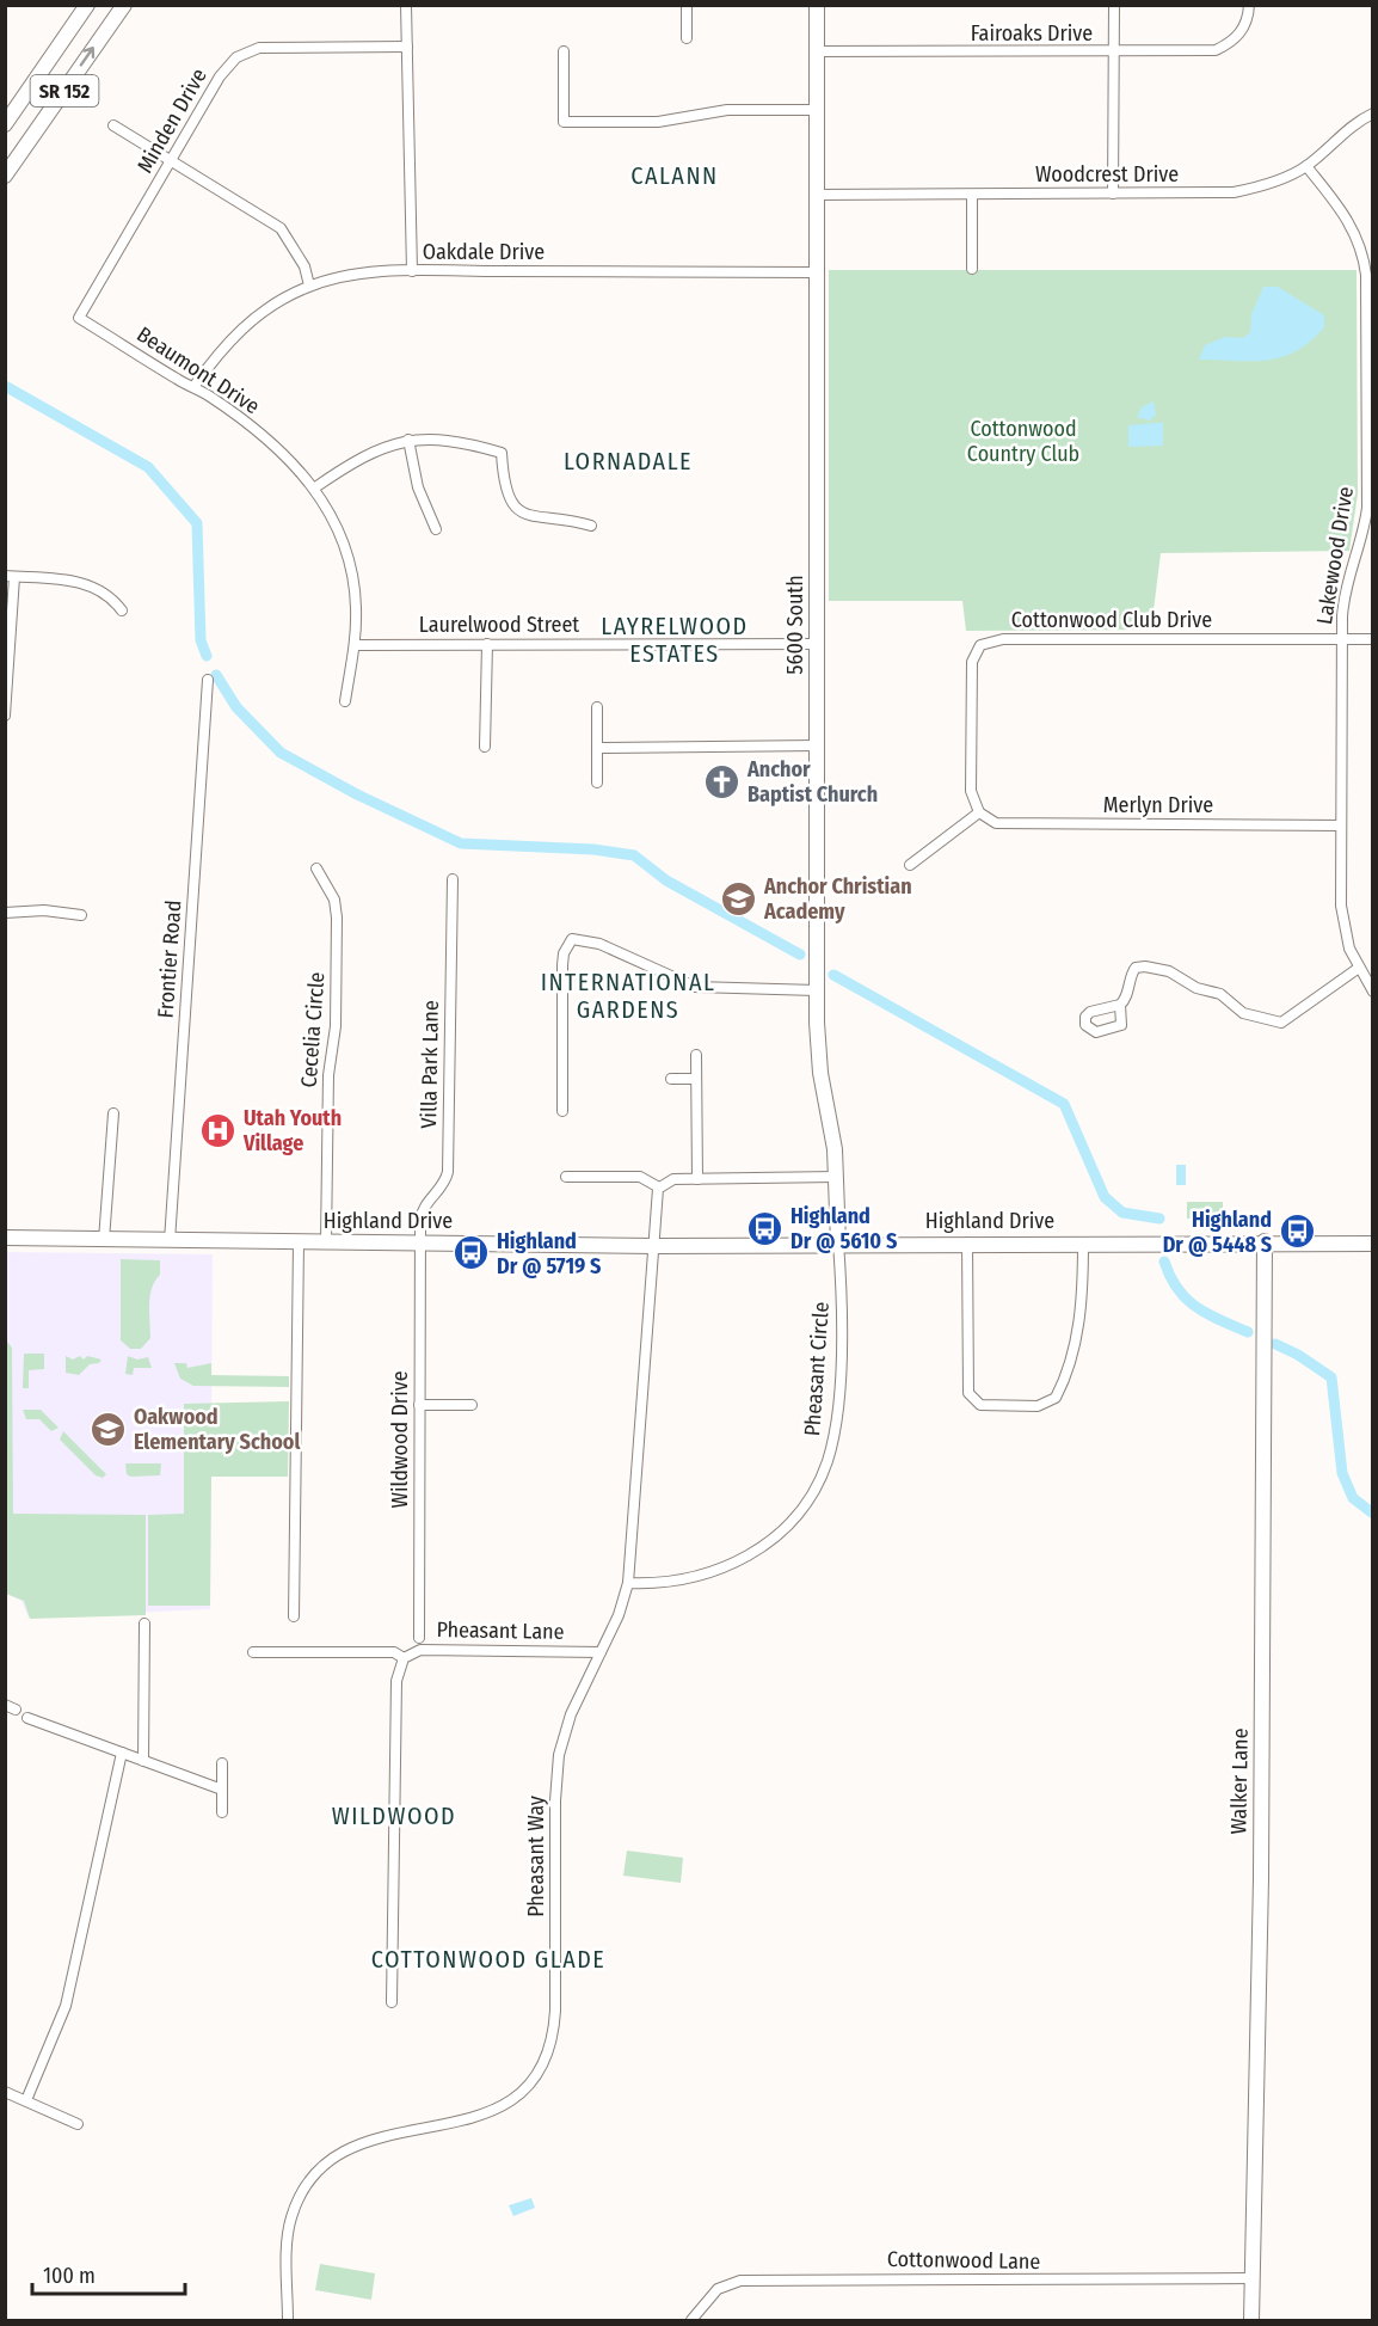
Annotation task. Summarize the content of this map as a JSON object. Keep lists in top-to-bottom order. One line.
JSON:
{"streets":{"main road":["SR 152","5600 South","Highland Drive","Walker Lane"],"street":["Fairoaks Drive","Minden Drive","Woodcrest Drive","Oakdale Drive","Beaumont Drive","Lakewood Drive","Cottonwood Club Drive","Laurelwood Street","Merlyn Drive","Frontier Road","Cecelia Circle","Villa Park Lane","Pheasant Circle","Wildwood Drive","Pheasant Lane","Pheasant Way","Cottonwood Lane"]},"crossings":[["Fairoaks Drive","5600 South"],["Minden Drive","Beaumont Drive"],["Woodcrest Drive","Lakewood Drive"],["Woodcrest Drive","5600 South"],["Oakdale Drive","Beaumont Drive"],["Oakdale Drive","5600 South"],["Beaumont Drive","Laurelwood Street"],["Lakewood Drive","Cottonwood Club Drive"],["Lakewood Drive","Merlyn Drive"],["Cottonwood Club Drive","Merlyn Drive"],["Laurelwood Street","5600 South"],["5600 South","Highland Drive"],["5600 South","Pheasant Circle"],["Frontier Road","Highland Drive"],["Cecelia Circle","Highland Drive"],["Villa Park Lane","Highland Drive"],["Villa Park Lane","Wildwood Drive"],["Highland Drive","Pheasant Circle"],["Highland Drive","Wildwood Drive"],["Highland Drive","Walker Lane"],["Highland Drive","Pheasant Way"],["Pheasant Circle","Pheasant Way"],["Pheasant Lane","Pheasant Way"],["Walker Lane","Cottonwood Lane"]],"districts":["CALANN","LORNADALE","LAYRELWOOD ESTATES","INTERNATIONAL GARDENS","WILDWOOD","COTTONWOOD GLADE"],"parks":["Cottonwood Country Club"],"places":{"church":["Anchor Baptist Church"],"school or university":["Anchor Christian Academy","Oakwood Elementary School"],"hospital":["Utah Youth Village"],"bus stop":["Highland Dr @ 5610 S","Highland Dr @ 5448 S","Highland Dr @ 5719 S"]},"scale_bar":"100 m"}
